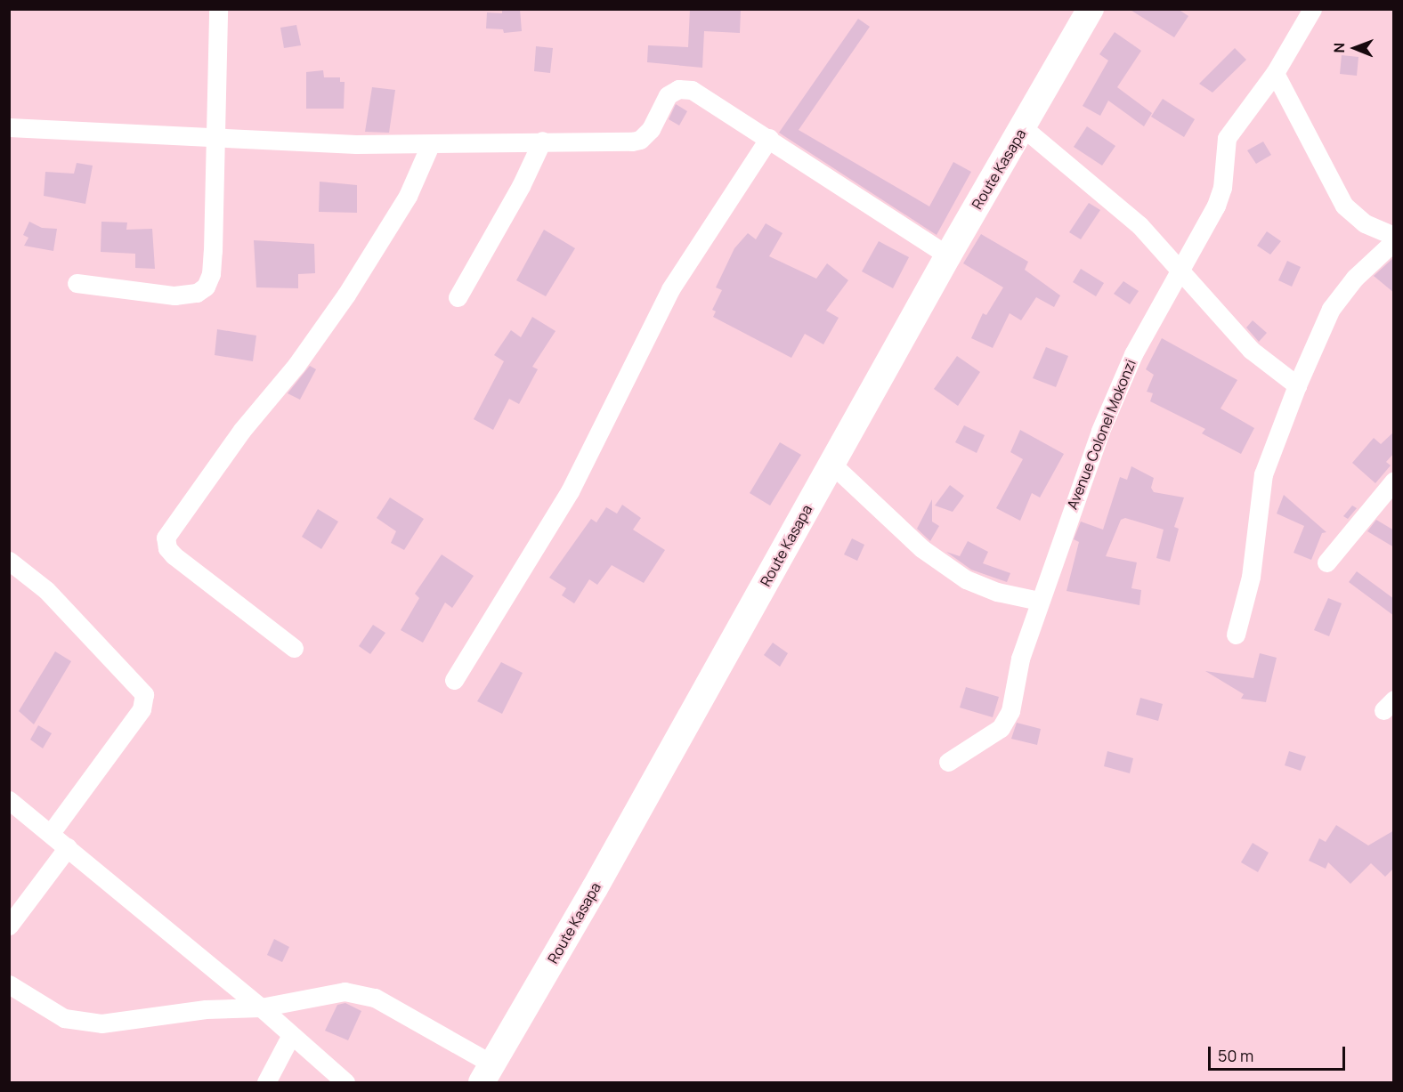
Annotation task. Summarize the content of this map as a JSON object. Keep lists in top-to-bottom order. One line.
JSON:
{"streets":{"main road":["Route Kasapa"],"street":["Avenue Colonel Mokonzi"]},"scale_bar":"50 m","north":"left"}
